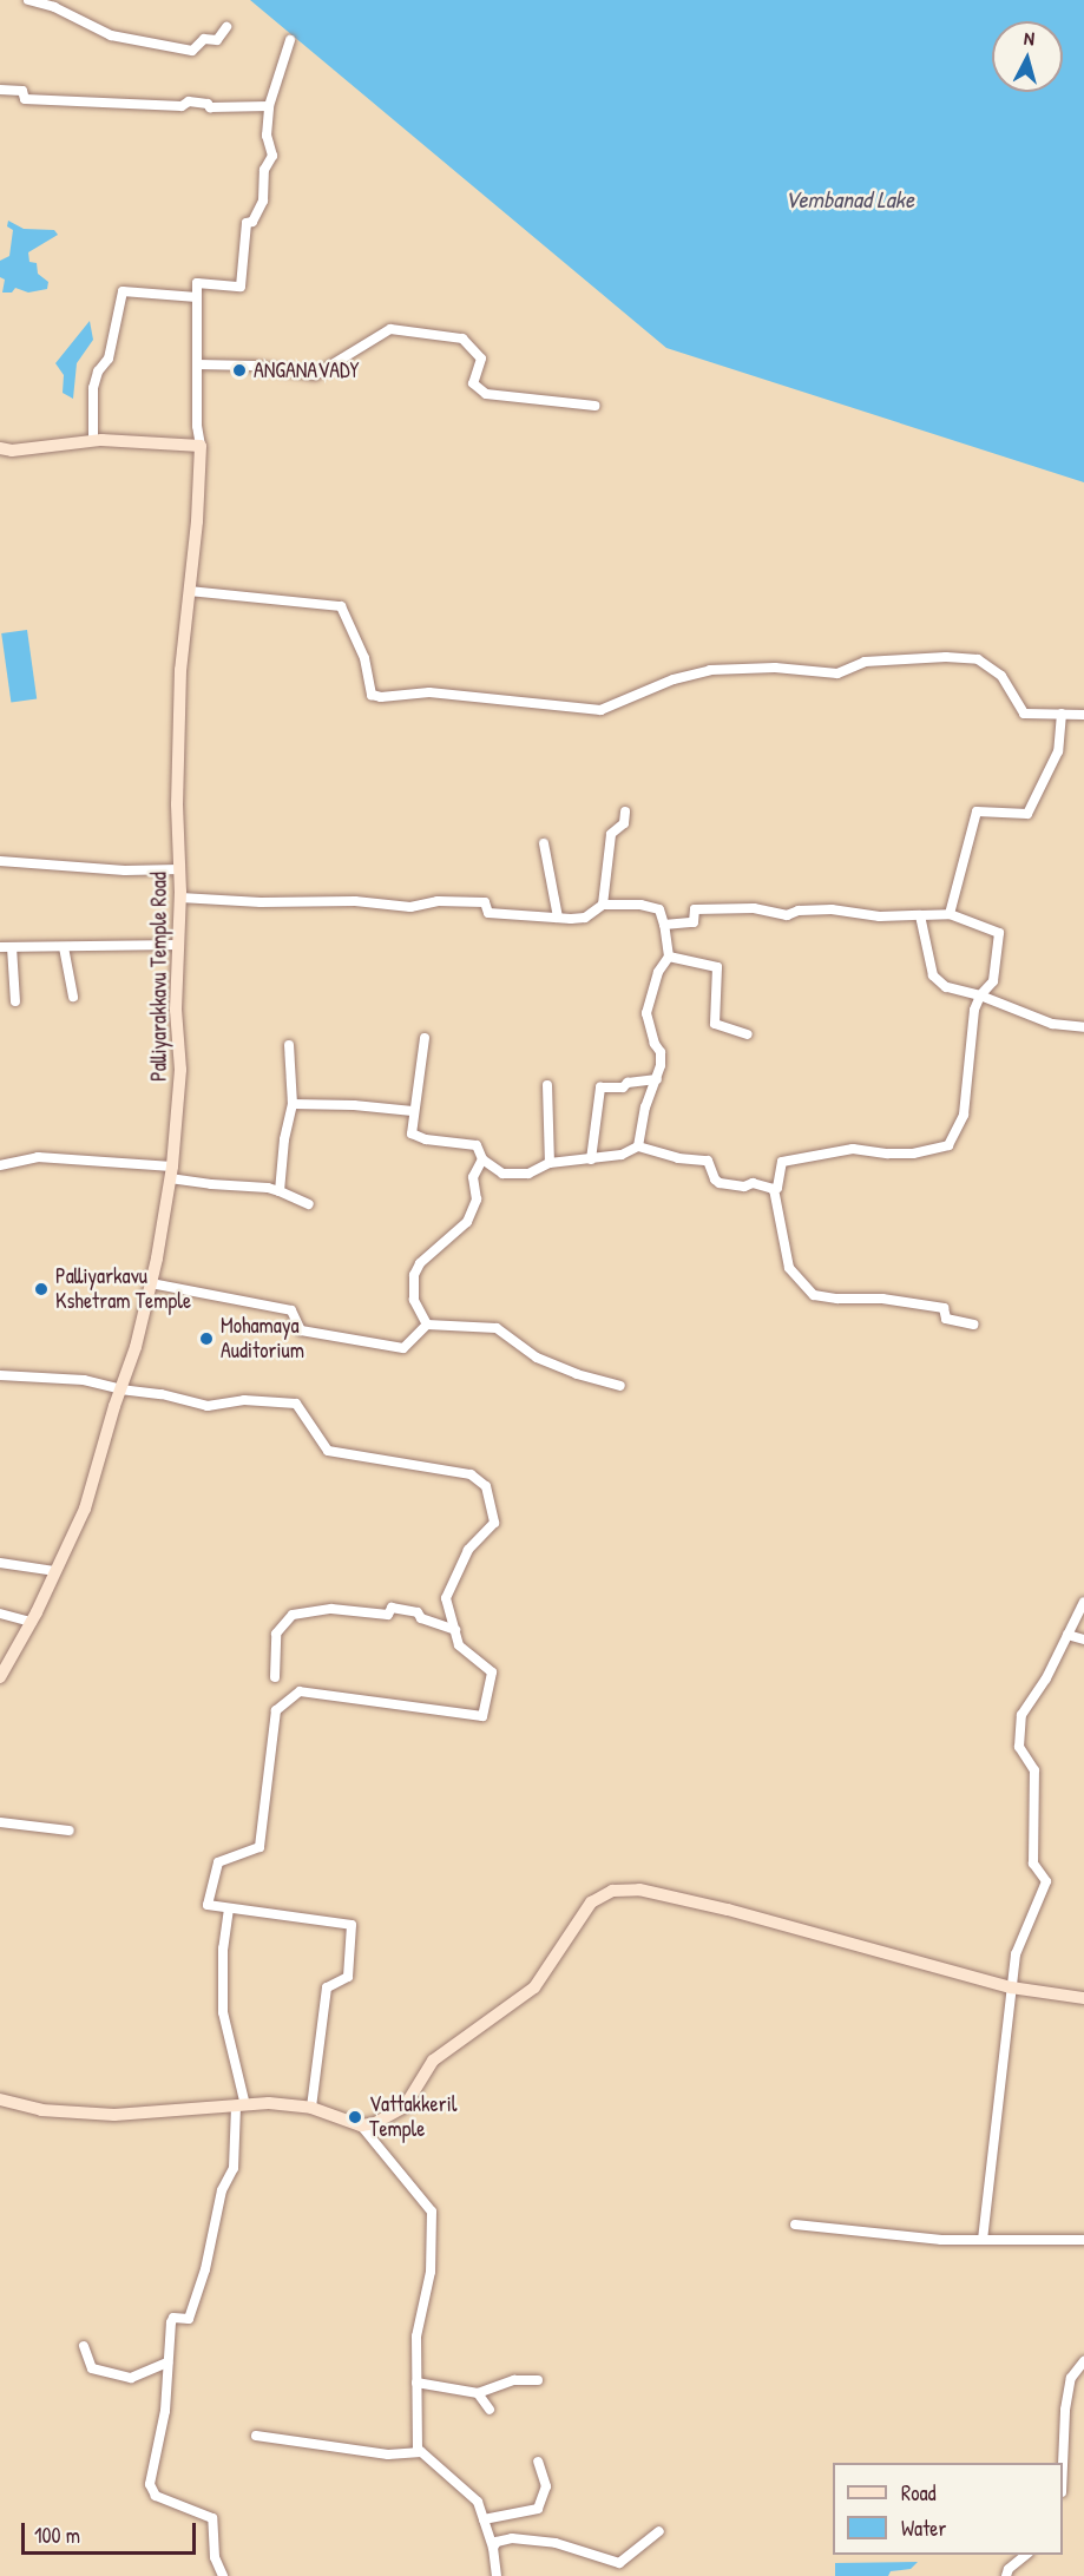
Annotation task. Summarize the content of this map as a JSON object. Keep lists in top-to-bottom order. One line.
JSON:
{"streets":{"street":["Palliyarakkavu Temple Road"]},"water":["Vembanad Lake"],"places":["ANGANAVADY","Palliyarkavu Kshetram Temple","Mohamaya Auditorium","Vattakkeril Temple"],"legend":["Road","Water"],"scale_bar":"100 m","north":"top"}
